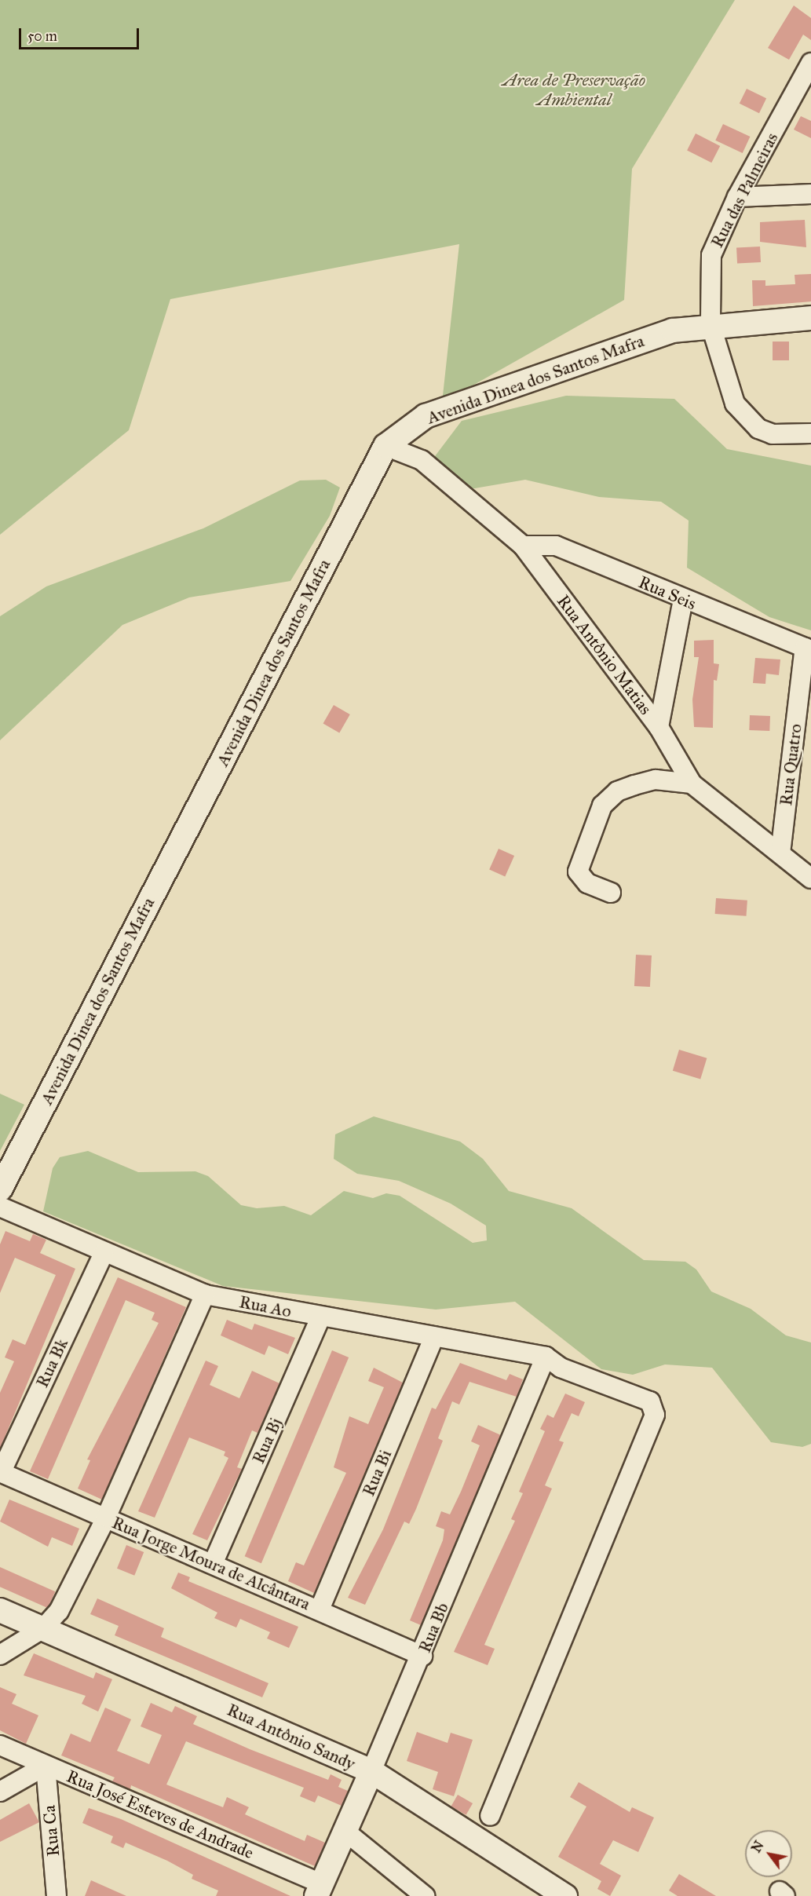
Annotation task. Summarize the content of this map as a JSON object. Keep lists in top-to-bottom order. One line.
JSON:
{"streets":{"street":["Rua das Palmeiras","Avenida Dinea dos Santos Mafra","Rua Seis","Rua Antônio Matias","Rua Quatro","Rua Ao","Rua Bk","Rua Bj","Rua Bi","Rua Jorge Moura de Alcântara","Rua Bb","Rua Antônio Sandy","Rua José Esteves de Andrade","Rua Ca"]},"crossings":[["Rua das Palmeiras","Avenida Dinea dos Santos Mafra"],["Avenida Dinea dos Santos Mafra","Rua Antônio Matias"],["Rua Seis","Rua Antônio Matias"],["Rua Seis","Rua Quatro"],["Rua Antônio Matias","Rua Quatro"],["Rua Ao","Rua Bk"],["Rua Ao","Rua Bj"],["Rua Ao","Rua Bi"],["Rua Ao","Rua Bb"],["Rua Bk","Rua Jorge Moura de Alcântara"],["Rua Bj","Rua Jorge Moura de Alcântara"],["Rua Bi","Rua Jorge Moura de Alcântara"],["Rua Jorge Moura de Alcântara","Rua Bb"],["Rua Bb","Rua Antônio Sandy"],["Rua Bb","Rua José Esteves de Andrade"],["Rua José Esteves de Andrade","Rua Ca"]],"parks":["Area de Preservação Ambiental"],"scale_bar":"50 m","north":"top left"}
